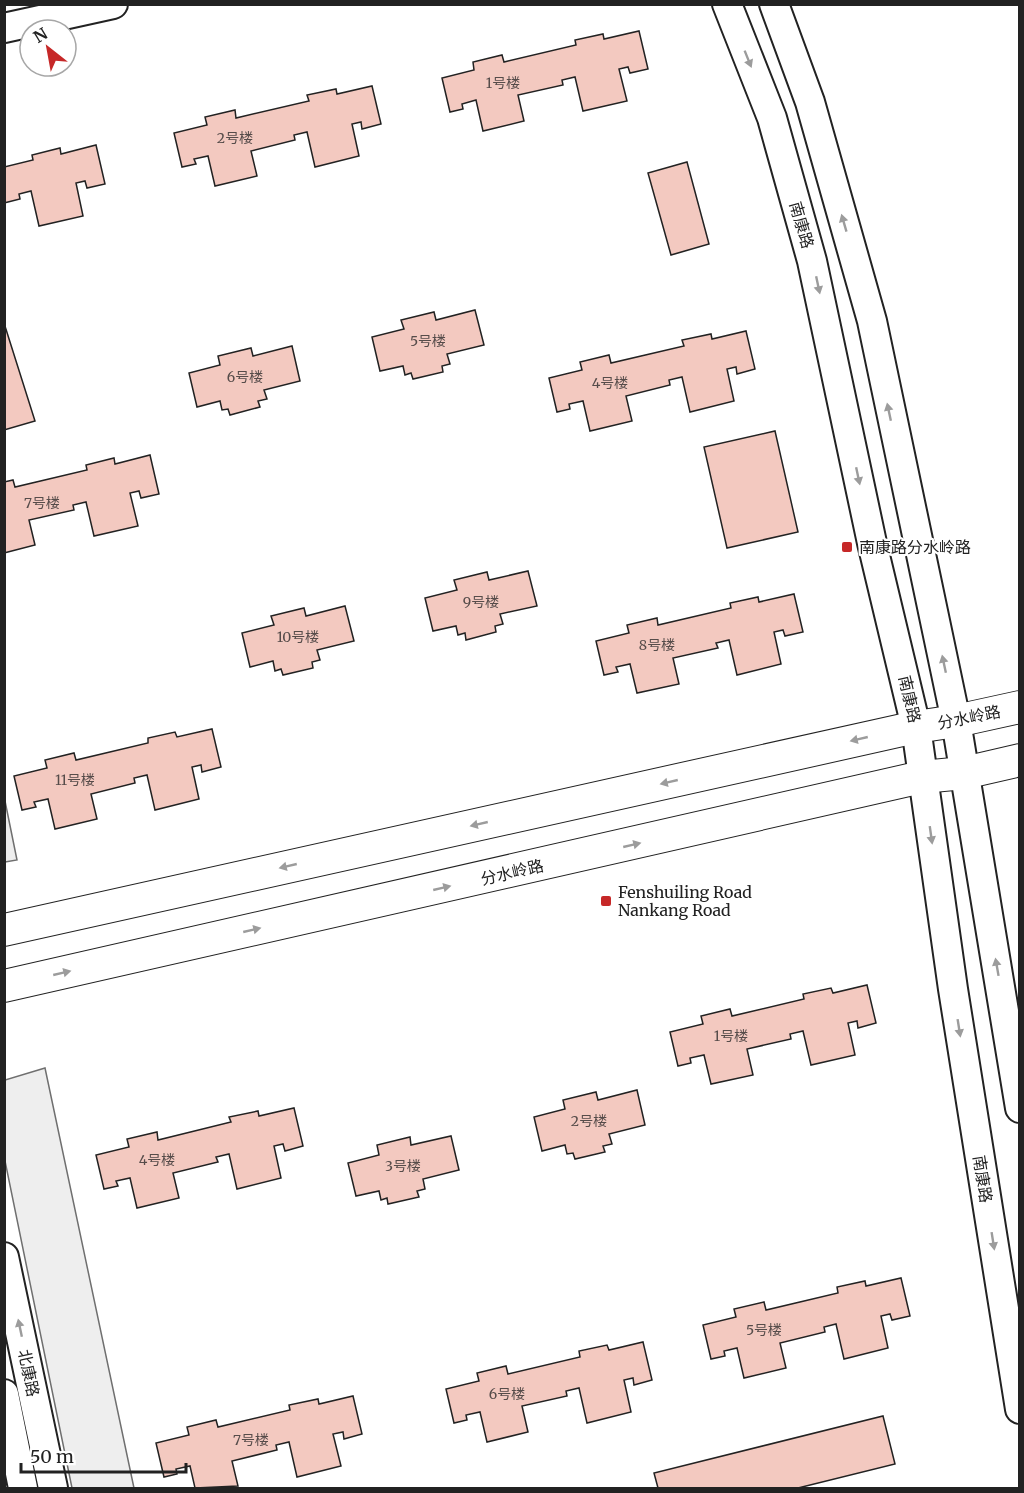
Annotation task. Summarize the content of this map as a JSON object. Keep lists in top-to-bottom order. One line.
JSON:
{"streets":{"main road":["分水岭路"],"street":["南康路","北康路"]},"crossings":[["南康路","分水岭路"]],"places":{"transit":["南康路分水岭路","Fenshuiling Road Nankang Road"]},"house_numbers":["1号楼","2号楼","5号楼","6号楼","4号楼","7号楼","9号楼","10号楼","8号楼","11号楼","1号楼","2号楼","4号楼","3号楼","5号楼","6号楼","7号楼"],"scale_bar":"50 m","north":"top left"}
